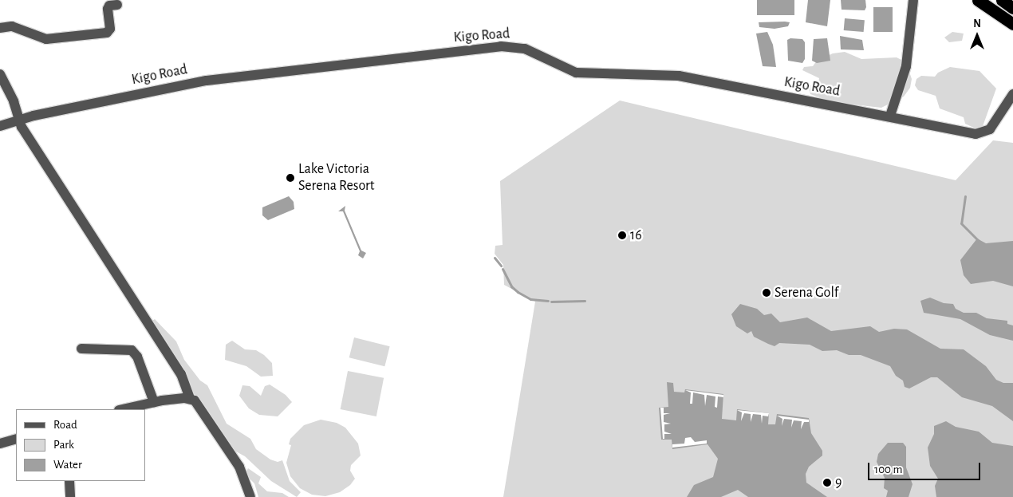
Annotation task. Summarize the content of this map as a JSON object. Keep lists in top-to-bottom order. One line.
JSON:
{"streets":{"street":["Kigo Road"]},"places":["Lake Victoria Serena Resort","16","Serena Golf","9"],"legend":["Road","Park","Water"],"scale_bar":"100 m","north":"top"}
